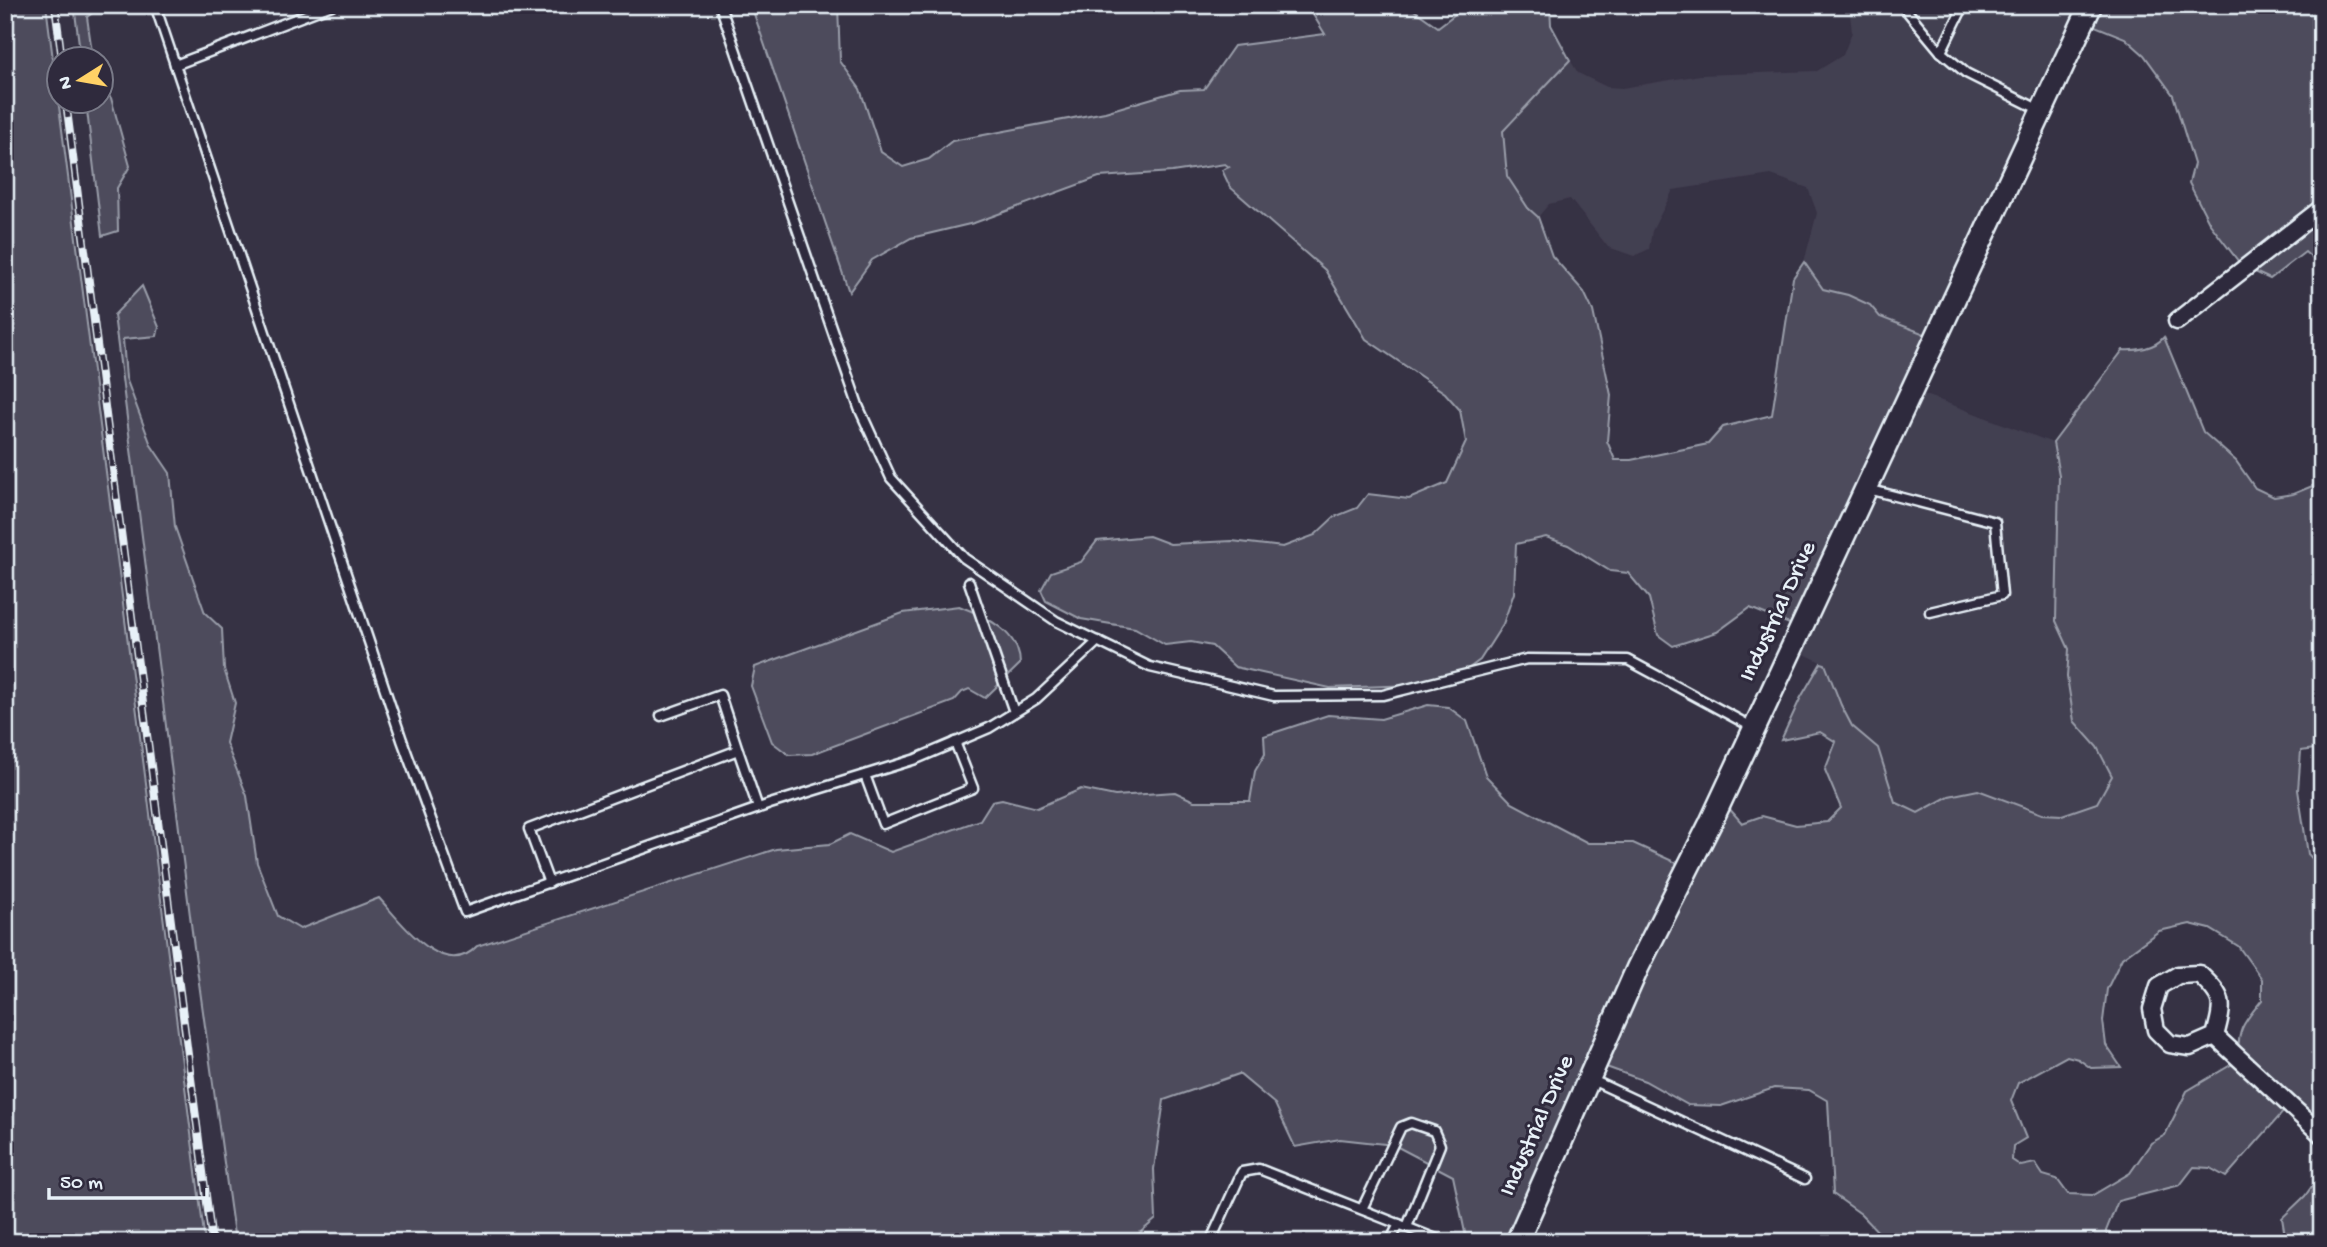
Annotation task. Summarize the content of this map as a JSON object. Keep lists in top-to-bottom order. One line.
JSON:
{"streets":{"street":["Industrial Drive"]},"scale_bar":"50 m","north":"left"}
